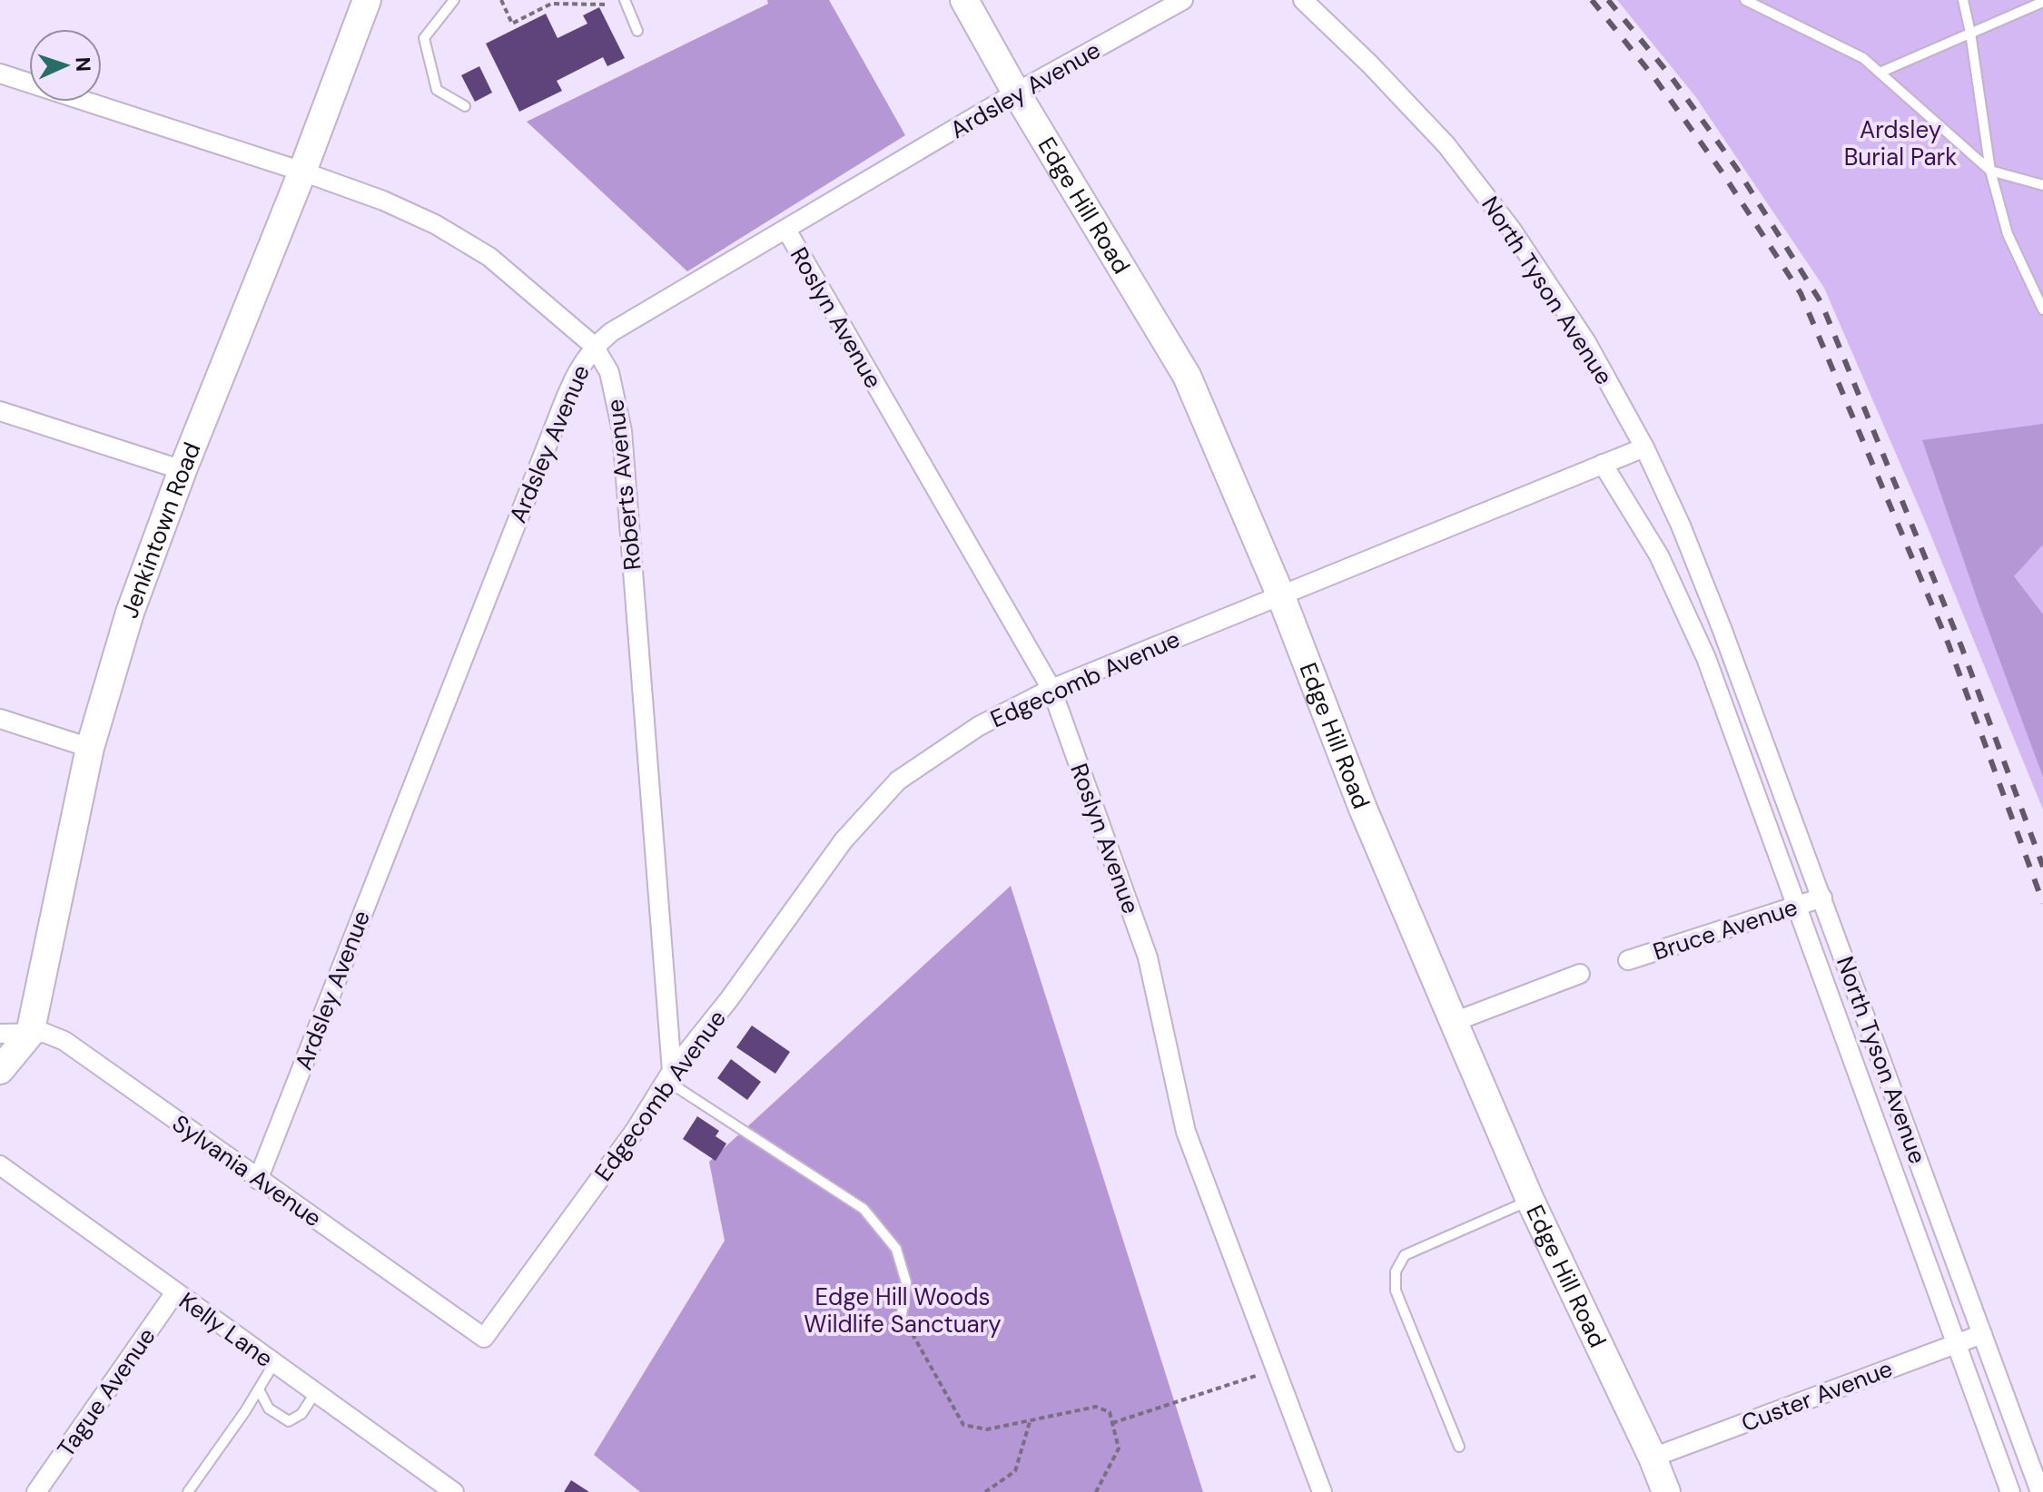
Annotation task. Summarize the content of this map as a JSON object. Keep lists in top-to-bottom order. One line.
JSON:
{"streets":{"street":["Ardsley Avenue","Edge Hill Road","North Tyson Avenue","Roslyn Avenue","Roberts Avenue","Jenkintown Road","Edgecomb Avenue","Bruce Avenue","Sylvania Avenue","Kelly Lane","Tague Avenue","Custer Avenue"]},"crossings":[["Ardsley Avenue","Edge Hill Road"],["Ardsley Avenue","Roslyn Avenue"],["Ardsley Avenue","Roberts Avenue"],["Ardsley Avenue","Sylvania Avenue"],["Edge Hill Road","Edgecomb Avenue"],["Edge Hill Road","Custer Avenue"],["North Tyson Avenue","Edgecomb Avenue"],["North Tyson Avenue","Bruce Avenue"],["North Tyson Avenue","Custer Avenue"],["Roslyn Avenue","Edgecomb Avenue"],["Roberts Avenue","Jenkintown Road"],["Roberts Avenue","Edgecomb Avenue"],["Jenkintown Road","Sylvania Avenue"],["Edgecomb Avenue","Sylvania Avenue"],["Kelly Lane","Tague Avenue"]],"parks":["Ardsley Burial Park","Edge Hill Woods Wildlife Sanctuary"],"north":"right"}
